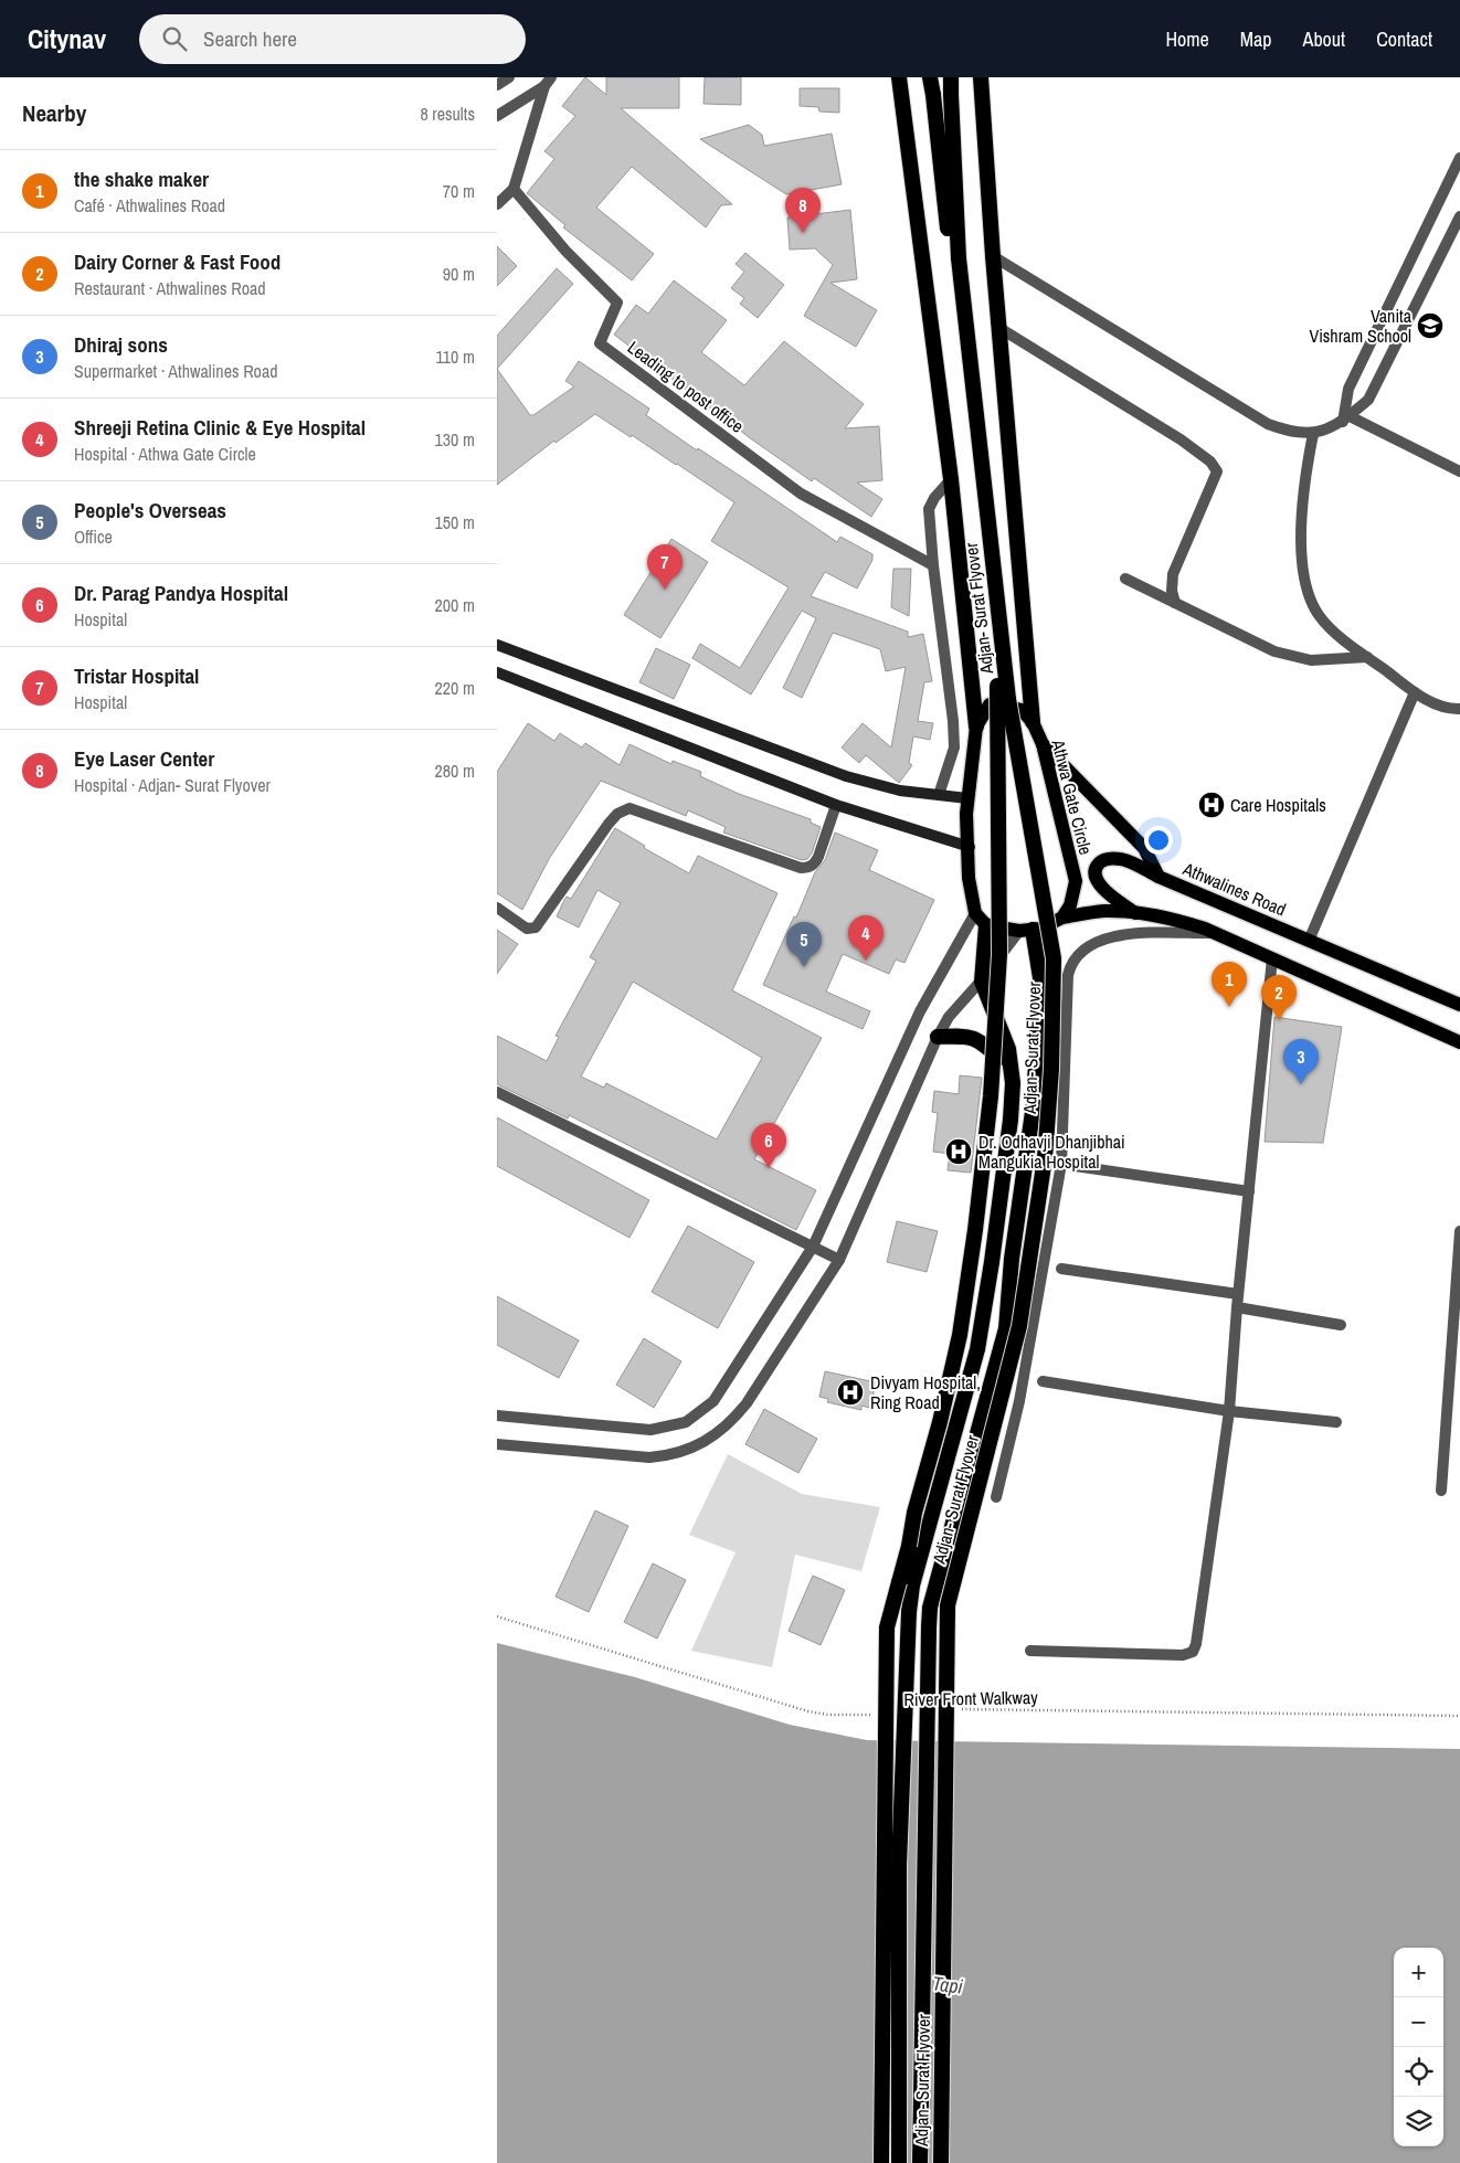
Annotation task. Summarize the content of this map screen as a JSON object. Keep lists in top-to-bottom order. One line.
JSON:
{"streets":{"highway":["Adjan- Surat Flyover"],"main road":["Athwa Gate Circle","Athwalines Road"],"street":["Leading to post office"],"path":["River Front Walkway"]},"crossings":[["Athwa Gate Circle","Athwalines Road"]],"water":["Tapi"],"places":{"school or university":["Vanita Vishram School"],"hospital":["Care Hospitals","Dr. Odhavji Dhanjibhai Mangukia Hospital","Divyam Hospital, Ring Road"]},"page":{"header":"Citynav","search":"Search here","nav":["Home","Map","About","Contact"],"heading":["Nearby","8 results"],"list":[{"mark":"1","name":"the shake maker","note":"Café · Athwalines Road","value":"70 m"},{"mark":"2","name":"Dairy Corner & Fast Food","note":"Restaurant · Athwalines Road","value":"90 m"},{"mark":"3","name":"Dhiraj sons","note":"Supermarket · Athwalines Road","value":"110 m"},{"mark":"4","name":"Shreeji Retina Clinic & Eye Hospital","note":"Hospital · Athwa Gate Circle","value":"130 m"},{"mark":"5","name":"People's Overseas","note":"Office","value":"150 m"},{"mark":"6","name":"Dr. Parag Pandya Hospital","note":"Hospital","value":"200 m"},{"mark":"7","name":"Tristar Hospital","note":"Hospital","value":"220 m"},{"mark":"8","name":"Eye Laser Center","note":"Hospital · Adjan- Surat Flyover","value":"280 m"}],"pins":["8","7","4","5","1","2","3","6"],"map_buttons":["+","−"]}}
